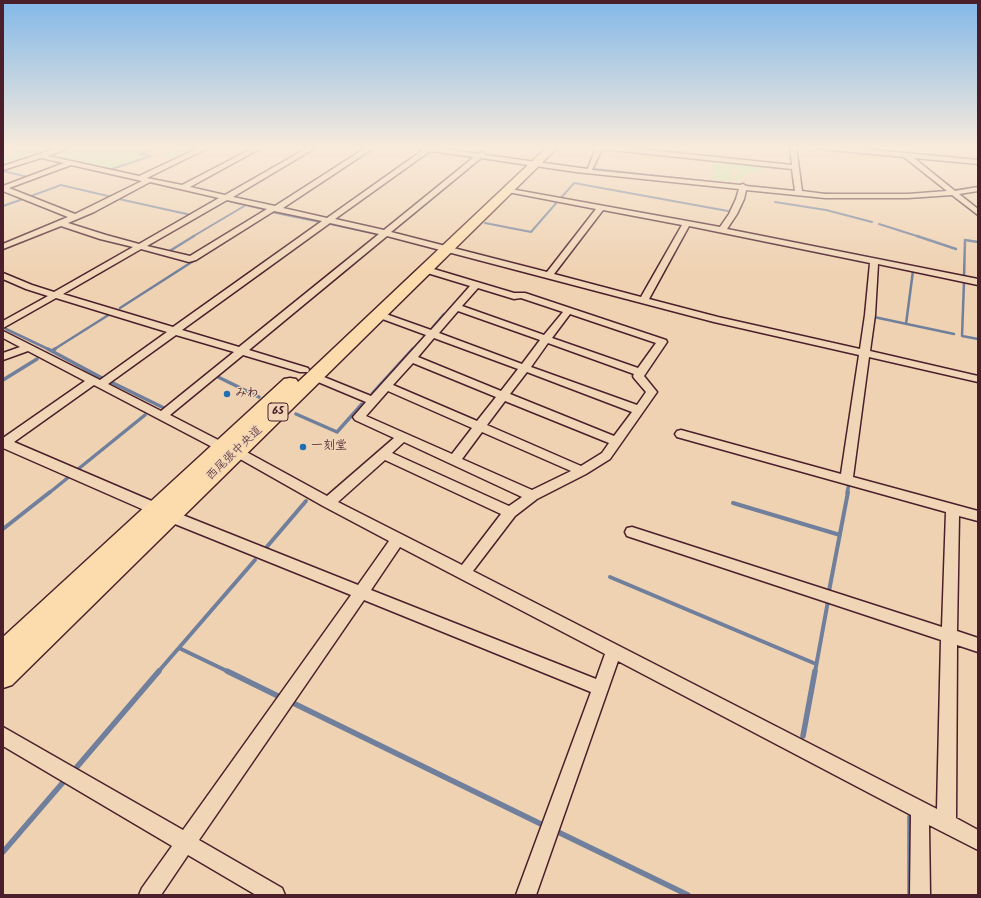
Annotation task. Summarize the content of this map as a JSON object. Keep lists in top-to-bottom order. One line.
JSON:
{"streets":{"main road":["65","西尾張中央道"]},"places":["みわ","一刻堂"]}
